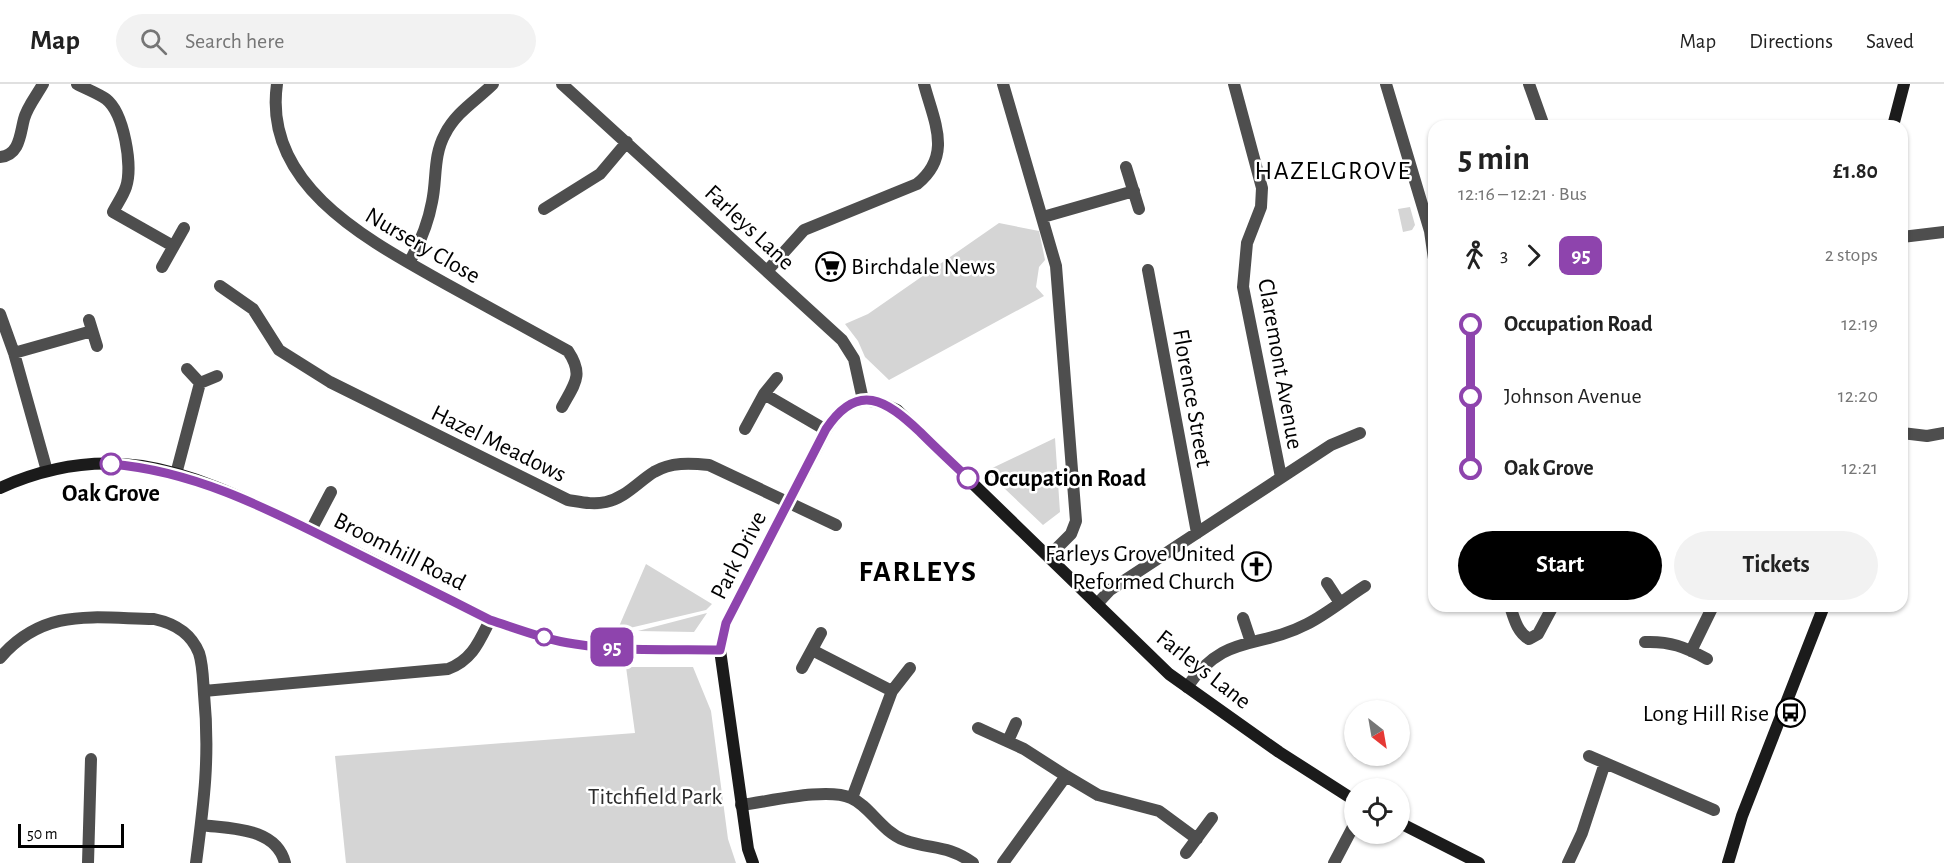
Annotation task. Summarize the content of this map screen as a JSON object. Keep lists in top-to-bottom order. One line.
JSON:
{"streets":{"street":["Farleys Lane","Nursery Close","Claremont Avenue","Florence Street","Hazel Meadows","Broomhill Road","Park Drive"]},"crossings":[["Farleys Lane","Park Drive"],["Hazel Meadows","Park Drive"],["Broomhill Road","Park Drive"]],"districts":["HAZELGROVE","FARLEYS"],"parks":["Titchfield Park"],"places":{"supermarket":["Birchdale News"],"other":["Oak Grove","Occupation Road"],"church":["Farleys Grove United Reformed Church"],"bus stop":["Long Hill Rise"]},"lines":["bus line 95"],"scale_bar":"50 m","north":"bottom right","page":{"header":"Map","search":"Search here","nav":["Map","Directions","Saved"],"on_map":"95","heading":["5 min","12:16 – 12:21 · Bus","£1.80"],"legs":["3","95","2 stops"],"list":[{"name":"Occupation Road","value":"12:19"},{"name":"Johnson Avenue","value":"12:20"},{"name":"Oak Grove","value":"12:21"}],"buttons":["Start","Tickets"],"scale":"50 m"}}
